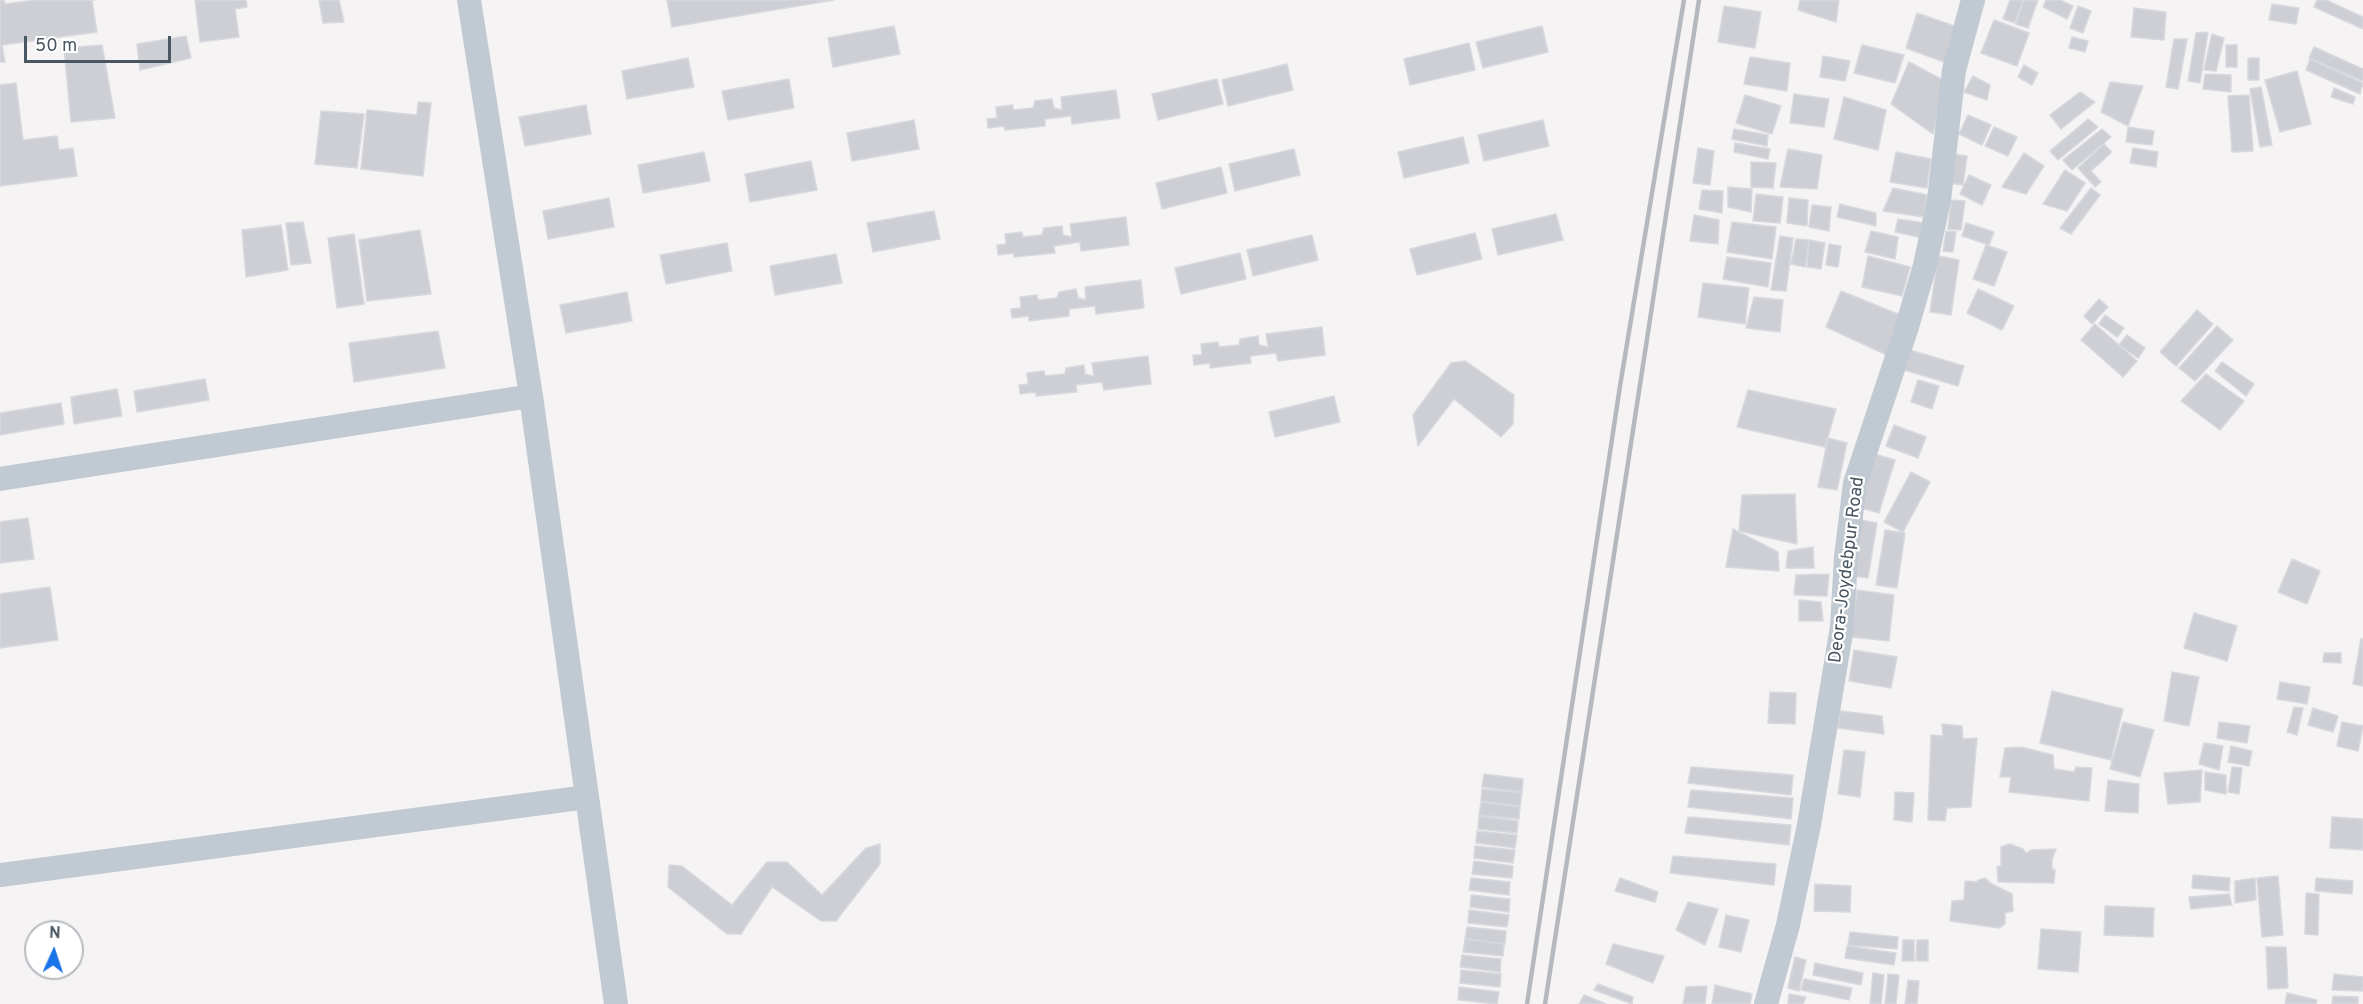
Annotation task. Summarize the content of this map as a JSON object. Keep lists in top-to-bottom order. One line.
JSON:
{"streets":{"street":["Deora-Joydebpur Road"]},"scale_bar":"50 m","north":"top"}
